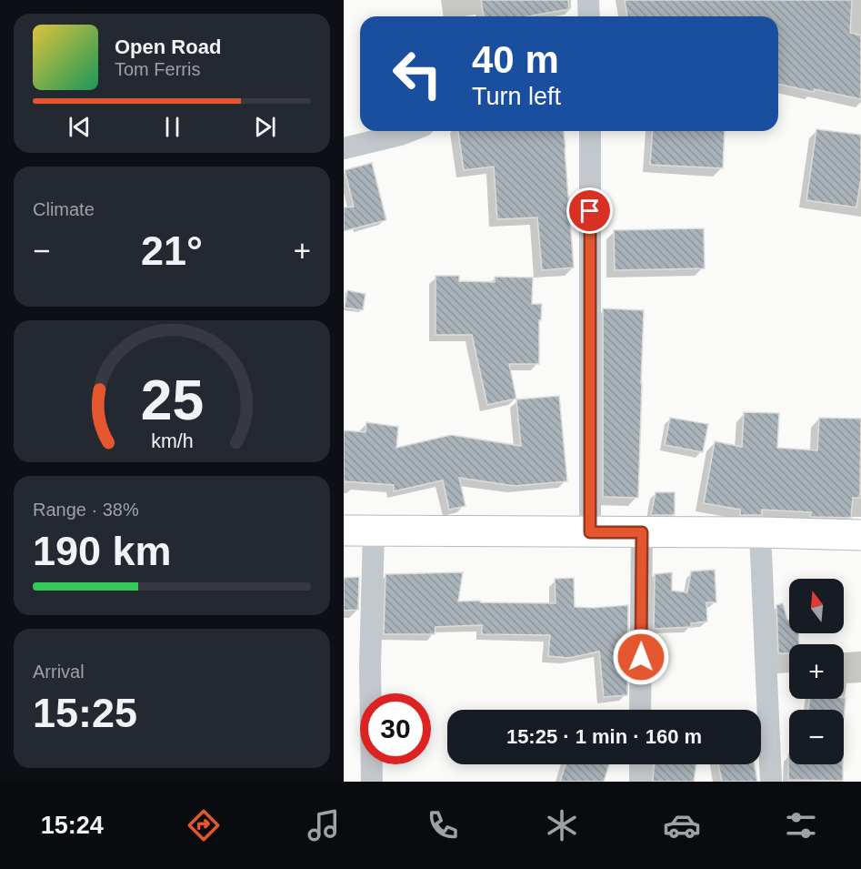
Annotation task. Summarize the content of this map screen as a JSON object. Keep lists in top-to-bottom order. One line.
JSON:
{"north":"top","page":{"turn":["40 m","Turn left"],"song":["Open Road","Tom Ferris"],"tile":["Climate",["Range · 38%","190 km"],["Arrival","15:25"]],"heat":["−","21°","+"],"map_buttons":["+","−"],"limit":"30","trip":"15:25 · 1 min · 160 m","tabs":"15:24","gauge":["25","km/h"]}}
